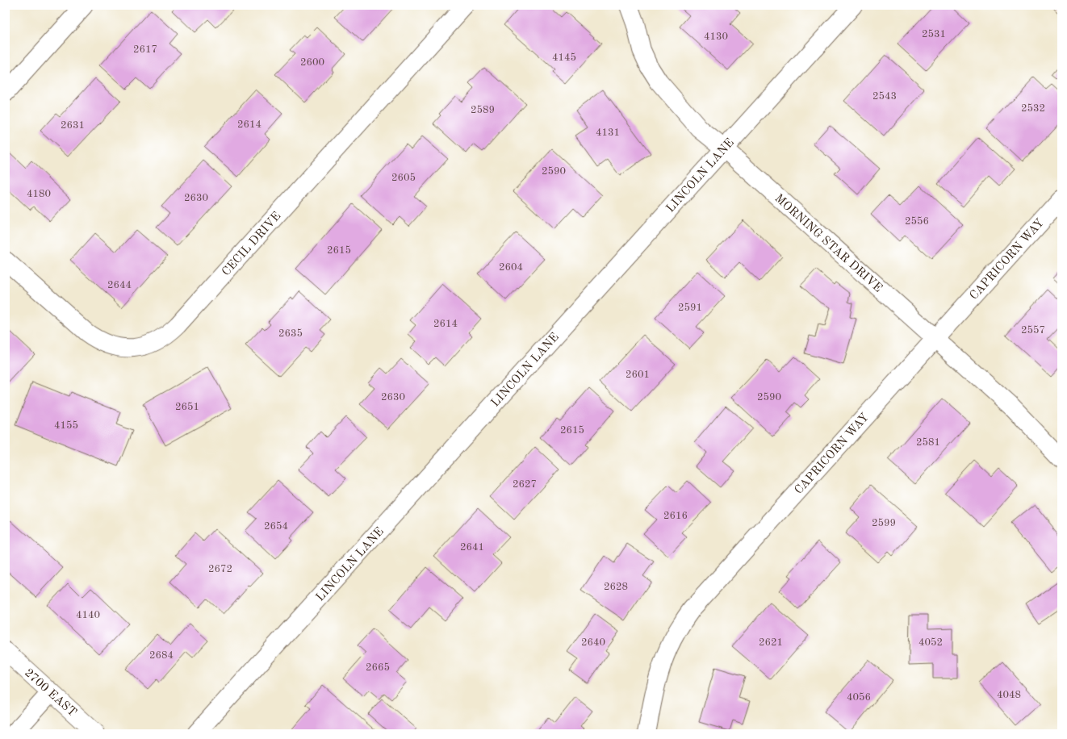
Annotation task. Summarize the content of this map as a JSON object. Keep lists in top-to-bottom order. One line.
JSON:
{"streets":{"street":["LINCOLN LANE","MORNING STAR DRIVE","CECIL DRIVE","CAPRICORN WAY","2700 EAST"]},"crossings":[["LINCOLN LANE","MORNING STAR DRIVE"],["MORNING STAR DRIVE","CAPRICORN WAY"]],"house_numbers":["2531","4130","2617","4145","2600","2543","2532","2589","2614","2631","4131","2590","2605","4180","2630","2556","2615","2604","2644","2591","2614","2557","2635","2601","2630","2590","2651","4155","2615","2581","2627","2616","2599","2654","2641","2672","2628","4140","2640","2621","4052","2684","2665","4048","4056"]}
